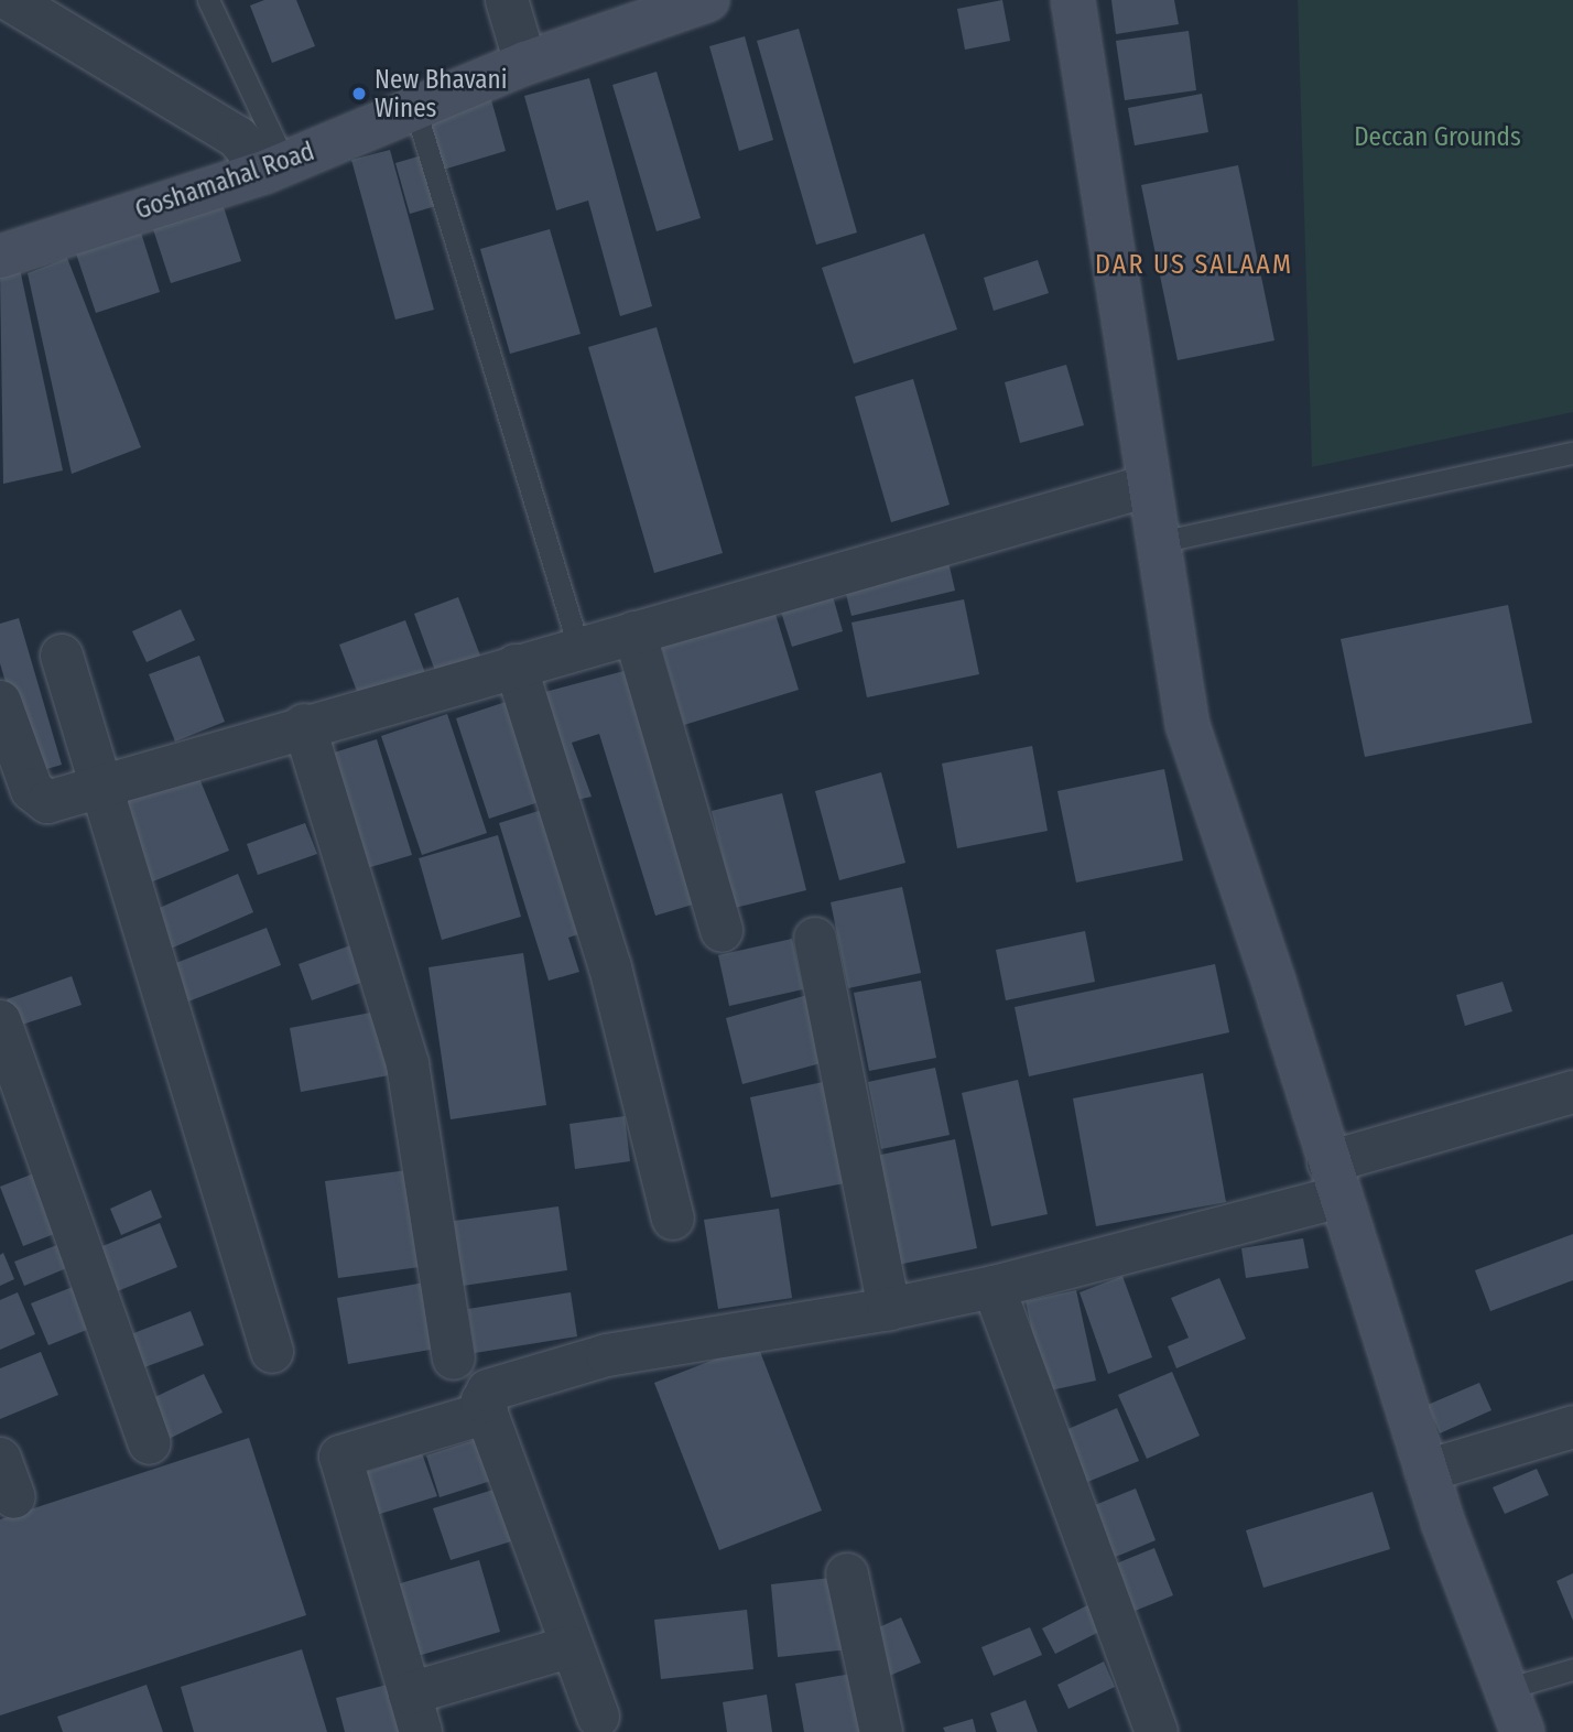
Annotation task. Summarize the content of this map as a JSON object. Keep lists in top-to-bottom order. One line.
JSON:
{"streets":{"street":["Goshamahal Road"]},"districts":["DAR US SALAAM"],"parks":["Deccan Grounds"],"places":["New Bhavani Wines"]}
